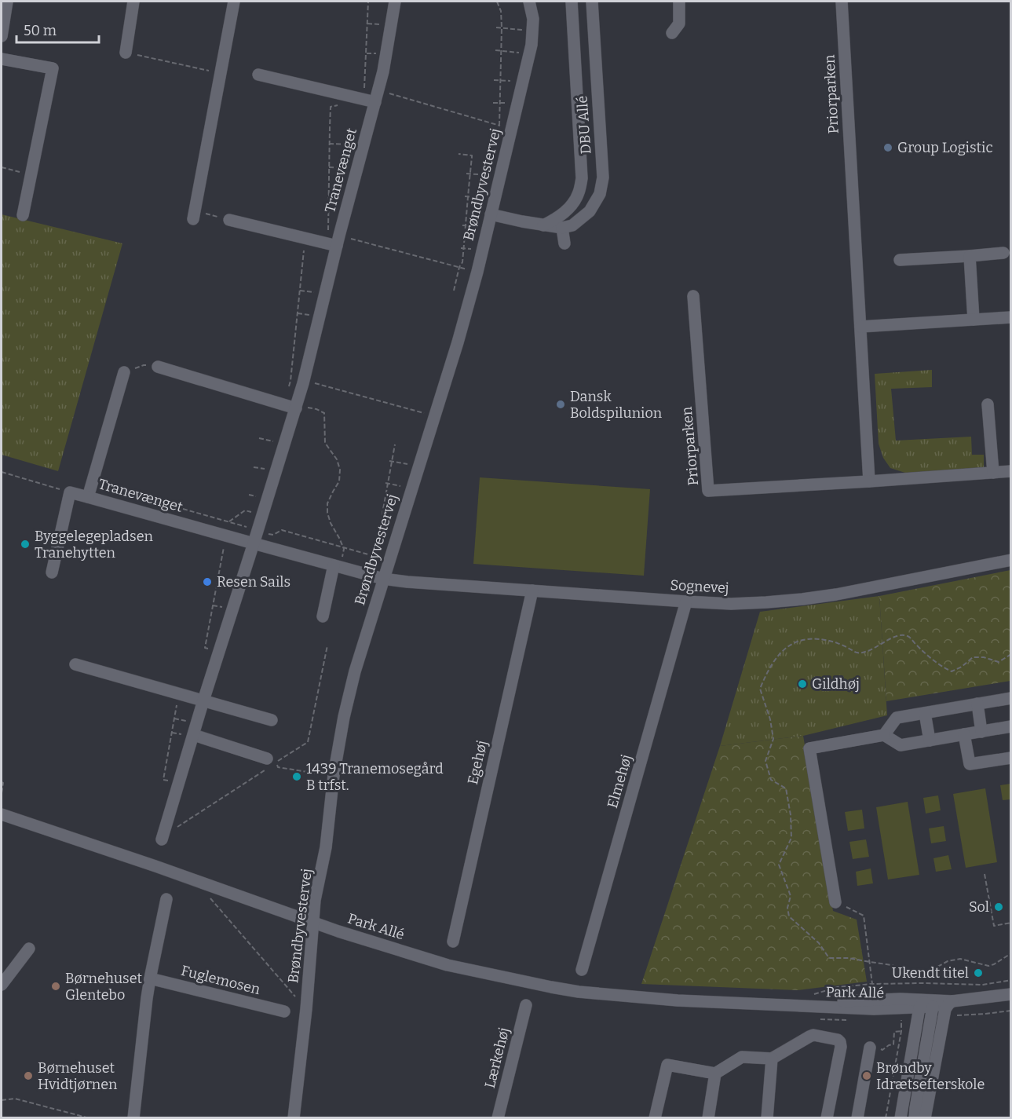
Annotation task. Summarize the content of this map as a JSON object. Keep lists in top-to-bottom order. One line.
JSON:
{"streets":{"street":["Priorparken","DBU Allé","Tranevænget","Brøndbyvestervej","Sognevej","Egehøj","Elmehøj","Park Allé","Fuglemosen","Lærkehøj"]},"crossings":[["Tranevænget","Brøndbyvestervej"],["Tranevænget","Sognevej"],["Brøndbyvestervej","Sognevej"],["Brøndbyvestervej","Park Allé"],["Sognevej","Egehøj"],["Sognevej","Elmehøj"]],"places":["Group Logistic","Dansk Boldspilunion","Byggelegepladsen Tranehytten","Resen Sails","Gildhøj","1439 Tranemosegård B trfst.","Sol","Ukendt titel","Børnehuset Glentebo","Børnehuset Hvidtjørnen","Brøndby Idrætsefterskole"],"scale_bar":"50 m"}
